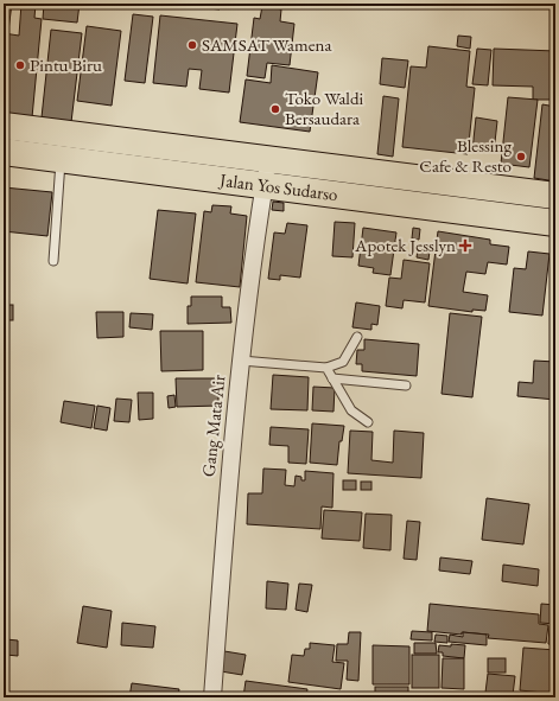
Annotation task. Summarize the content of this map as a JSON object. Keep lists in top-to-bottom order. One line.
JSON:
{"streets":{"highway":["Jalan Yos Sudarso"],"street":["Gang Mata Air"]},"crossings":[["Jalan Yos Sudarso","Gang Mata Air"]],"places":{"other":["SAMSAT Wamena","Pintu Biru","Toko Waldi Bersaudara","Blessing Cafe & Resto"],"health":["Apotek Jesslyn"]}}
